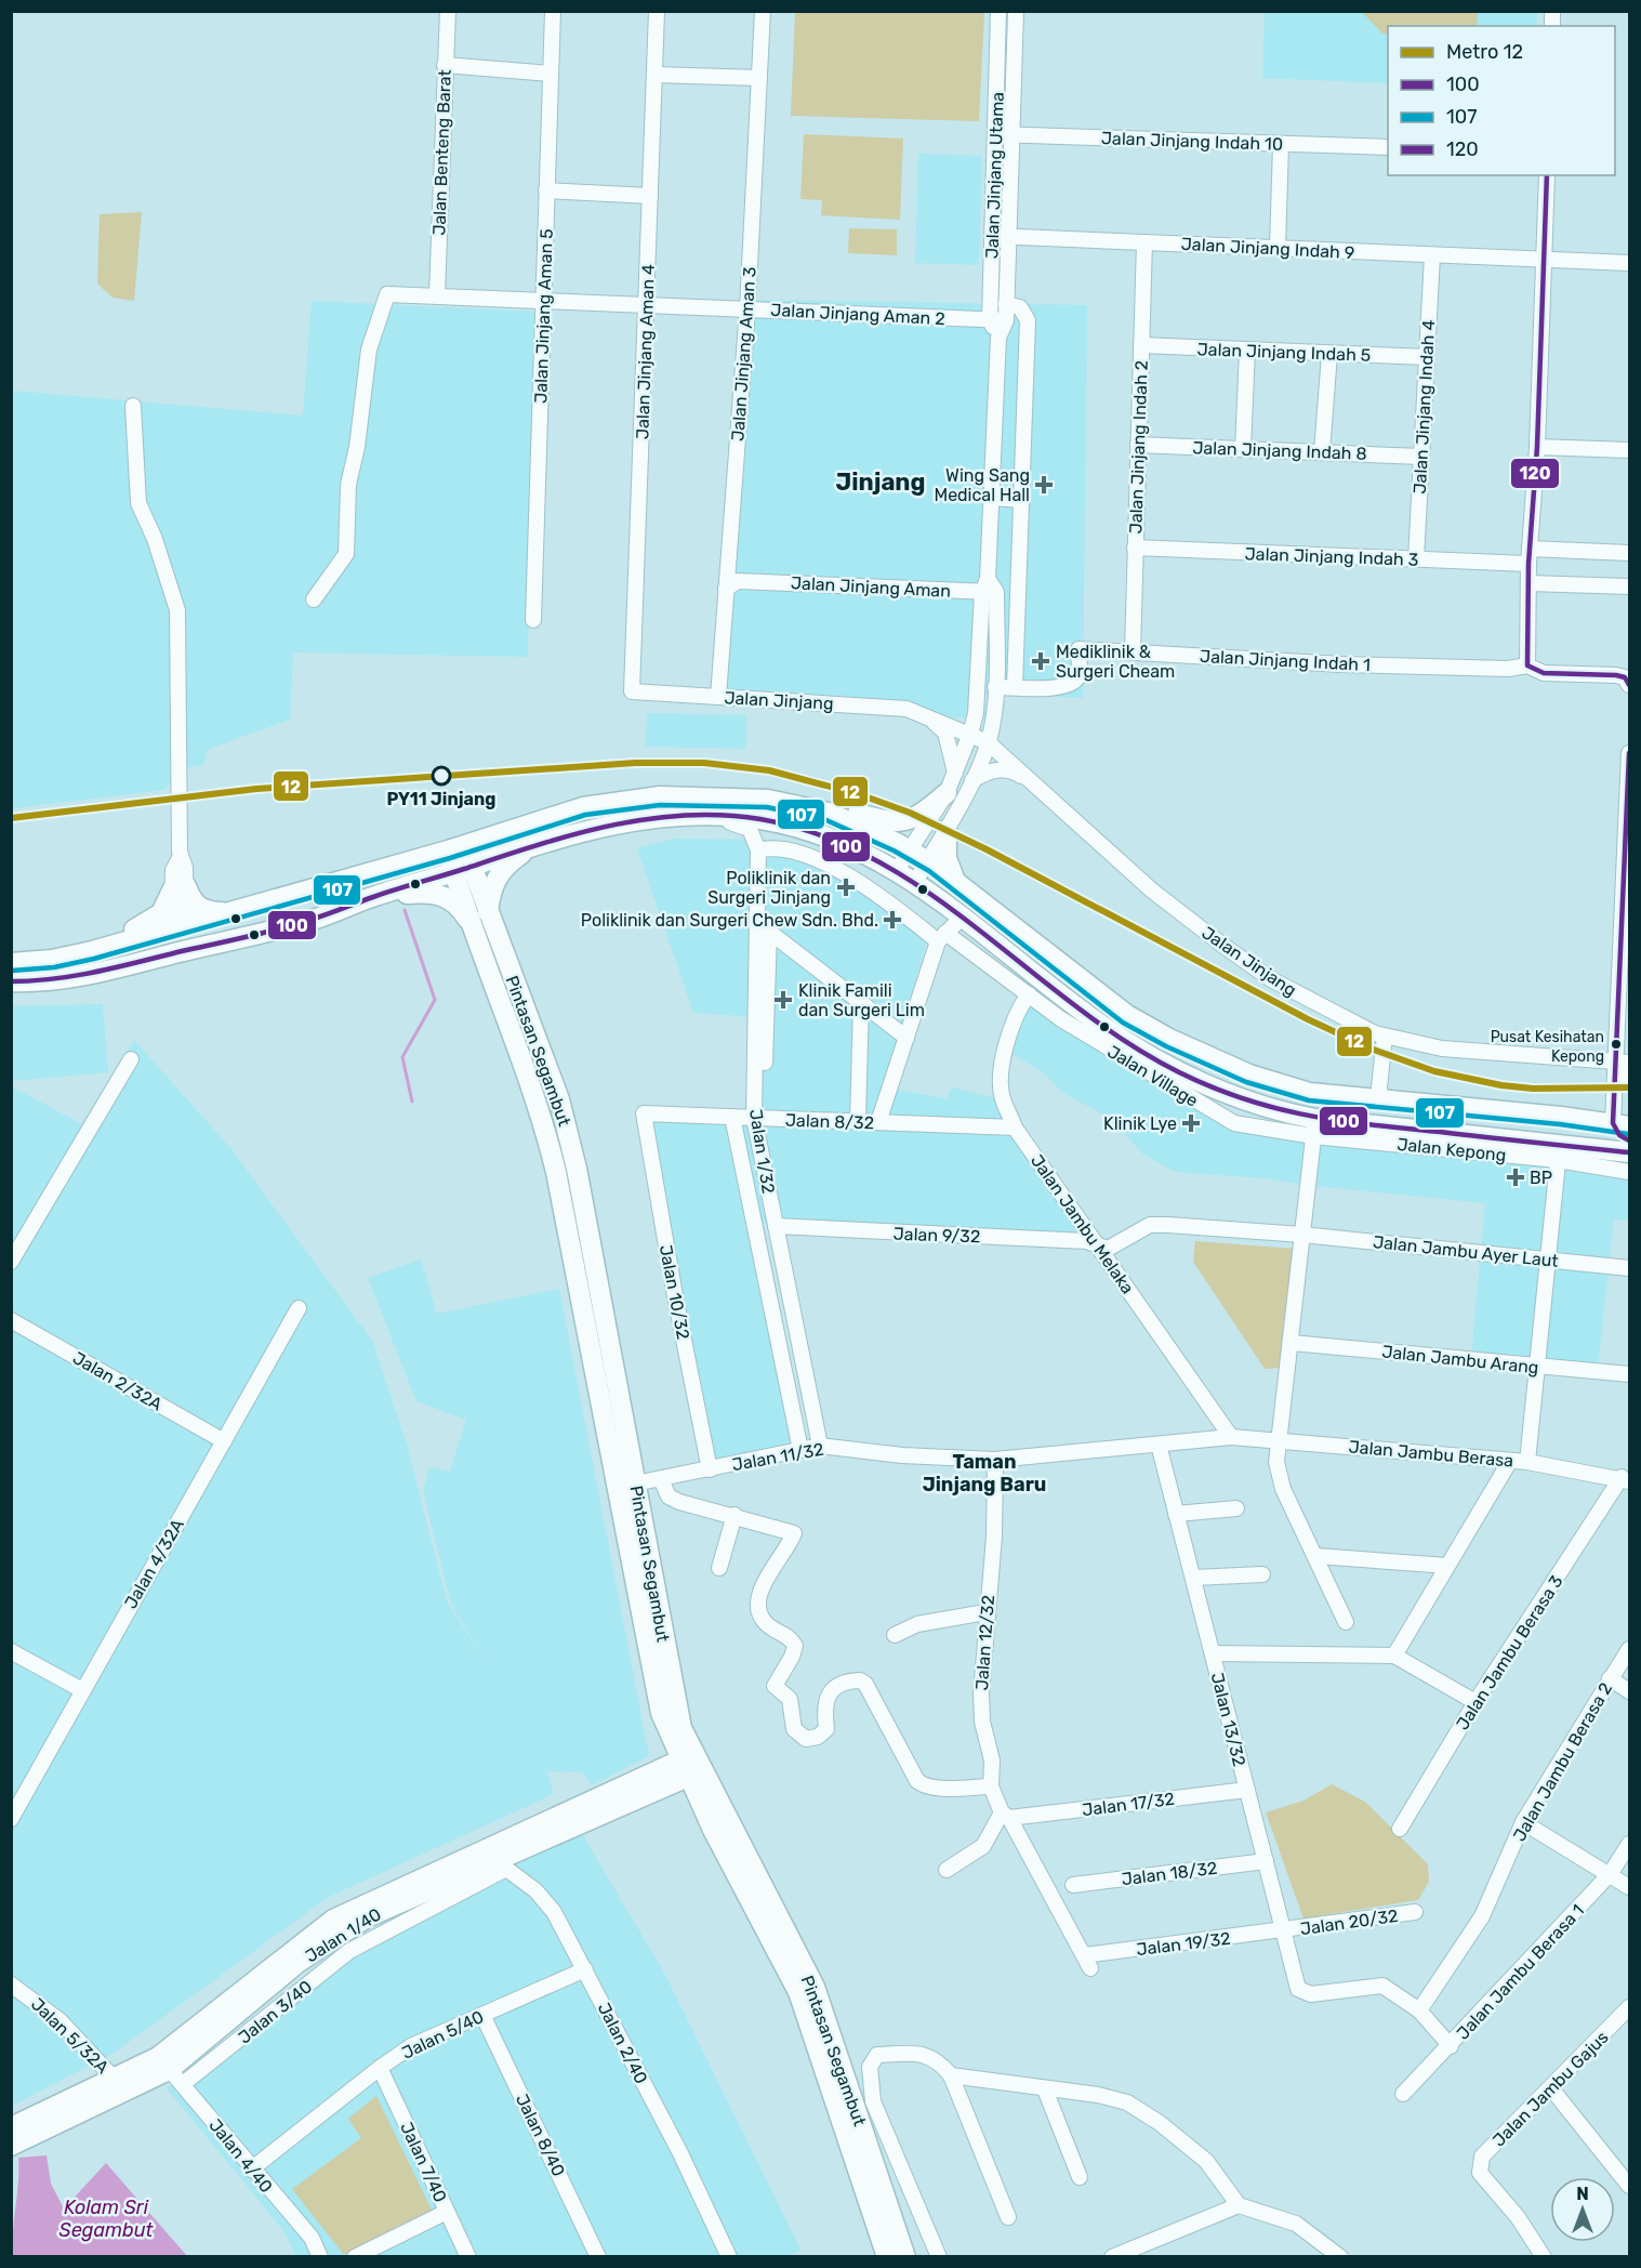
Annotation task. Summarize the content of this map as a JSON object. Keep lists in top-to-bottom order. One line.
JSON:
{"streets":{"main road":["Pintasan Segambut","Jalan Kepong","Jalan 1/40"],"street":["Jalan Jinjang Indah 10","Jalan Benteng Barat","Jalan Jinjang Utama","Jalan Jinjang Indah 9","Jalan Jinjang Aman 2","Jalan Jinjang Aman 5","Jalan Jinjang Aman 4","Jalan Jinjang Indah 5","Jalan Jinjang Aman 3","Jalan Jinjang Indah 4","Jalan Jinjang Indah 2","Jalan Jinjang Indah 8","Jalan Jinjang Indah 3","Jalan Jinjang Aman","Jalan Jinjang Indah 1","Jalan Jinjang","Jalan Village","Jalan 8/32","Jalan 1/32","Jalan Jambu Melaka","Jalan 9/32","Jalan Jambu Ayer Laut","Jalan 10/32","Jalan Jambu Arang","Jalan 2/32A","Jalan Jambu Berasa","Jalan 11/32","Jalan 4/32A","Jalan 12/32","Jalan Jambu Berasa 3","Jalan 13/32","Jalan Jambu Berasa 2","Jalan 17/32","Jalan 18/32","Jalan 20/32","Jalan 19/32","Jalan Jambu Berasa 1","Jalan 3/40","Jalan 5/40","Jalan 5/32A","Jalan 2/40","Jalan Jambu Gajus","Jalan 8/40","Jalan 4/40","Jalan 7/40"]},"crossings":[["Jalan Jinjang Indah 10","Jalan Jinjang Utama"],["Jalan Benteng Barat","Jalan Jinjang Aman 2"],["Jalan Jinjang Utama","Jalan Jinjang Indah 9"],["Jalan Jinjang Utama","Jalan Jinjang Aman 2"],["Jalan Jinjang Utama","Jalan Jinjang Aman"],["Jalan Jinjang Utama","Jalan Jinjang Indah 1"],["Jalan Jinjang Utama","Jalan Jinjang"],["Jalan Jinjang Utama","Jalan Kepong"],["Jalan Jinjang Indah 9","Jalan Jinjang Indah 4"],["Jalan Jinjang Indah 9","Jalan Jinjang Indah 2"],["Jalan Jinjang Aman 2","Jalan Jinjang Aman 5"],["Jalan Jinjang Aman 2","Jalan Jinjang Aman 4"],["Jalan Jinjang Aman 2","Jalan Jinjang Aman 3"],["Jalan Jinjang Aman 4","Jalan Jinjang"],["Jalan Jinjang Indah 5","Jalan Jinjang Indah 4"],["Jalan Jinjang Indah 5","Jalan Jinjang Indah 2"],["Jalan Jinjang Aman 3","Jalan Jinjang Aman"],["Jalan Jinjang Aman 3","Jalan Jinjang"],["Jalan Jinjang Indah 4","Jalan Jinjang Indah 8"],["Jalan Jinjang Indah 4","Jalan Jinjang Indah 3"],["Jalan Jinjang Indah 2","Jalan Jinjang Indah 8"],["Jalan Jinjang Indah 2","Jalan Jinjang Indah 3"],["Jalan Jinjang Indah 2","Jalan Jinjang Indah 1"],["Pintasan Segambut","Jalan Kepong"],["Pintasan Segambut","Jalan 11/32"],["Pintasan Segambut","Jalan 1/40"],["Jalan Village","Jalan Kepong"],["Jalan Village","Jalan 1/32"],["Jalan Village","Jalan Jambu Melaka"],["Jalan 8/32","Jalan 1/32"],["Jalan 8/32","Jalan Jambu Melaka"],["Jalan 8/32","Jalan 10/32"],["Jalan 1/32","Jalan 9/32"],["Jalan 1/32","Jalan 11/32"],["Jalan Jambu Melaka","Jalan 9/32"],["Jalan Jambu Melaka","Jalan Jambu Ayer Laut"],["Jalan Jambu Melaka","Jalan Jambu Berasa"],["Jalan Jambu Melaka","Jalan 11/32"],["Jalan 9/32","Jalan Jambu Ayer Laut"],["Jalan 10/32","Jalan 11/32"],["Jalan 2/32A","Jalan 4/32A"],["Jalan Jambu Berasa","Jalan 11/32"],["Jalan Jambu Berasa","Jalan Jambu Berasa 3"],["Jalan 11/32","Jalan 12/32"],["Jalan 11/32","Jalan 13/32"],["Jalan 12/32","Jalan 17/32"],["Jalan 12/32","Jalan 19/32"],["Jalan 13/32","Jalan Jambu Berasa 2"],["Jalan 13/32","Jalan 17/32"],["Jalan 13/32","Jalan 18/32"],["Jalan 13/32","Jalan 20/32"],["Jalan 13/32","Jalan 19/32"],["Jalan 20/32","Jalan 19/32"],["Jalan 1/40","Jalan 3/40"],["Jalan 1/40","Jalan 5/32A"],["Jalan 1/40","Jalan 2/40"],["Jalan 1/40","Jalan 4/40"],["Jalan 3/40","Jalan 2/40"],["Jalan 3/40","Jalan 4/40"],["Jalan 5/40","Jalan 2/40"],["Jalan 5/40","Jalan 8/40"],["Jalan 5/40","Jalan 4/40"],["Jalan 5/40","Jalan 7/40"]],"districts":["Jinjang","Taman Jinjang Baru"],"water":["Kolam Sri Segambut"],"places":{"health":["Wing Sang Medical Hall","Mediklinik & Surgeri Cheam","Poliklinik dan Surgeri Jinjang","Poliklinik dan Surgeri Chew Sdn. Bhd.","Klinik Famili dan Surgeri Lim","Klinik Lye","BP"],"other":["PY11 Jinjang","Pusat Kesihatan Kepong"]},"lines":["transit line 120","metro line 12","transit line 107","transit line 100"],"legend":["Metro 12","100","107","120"],"north":"top"}
